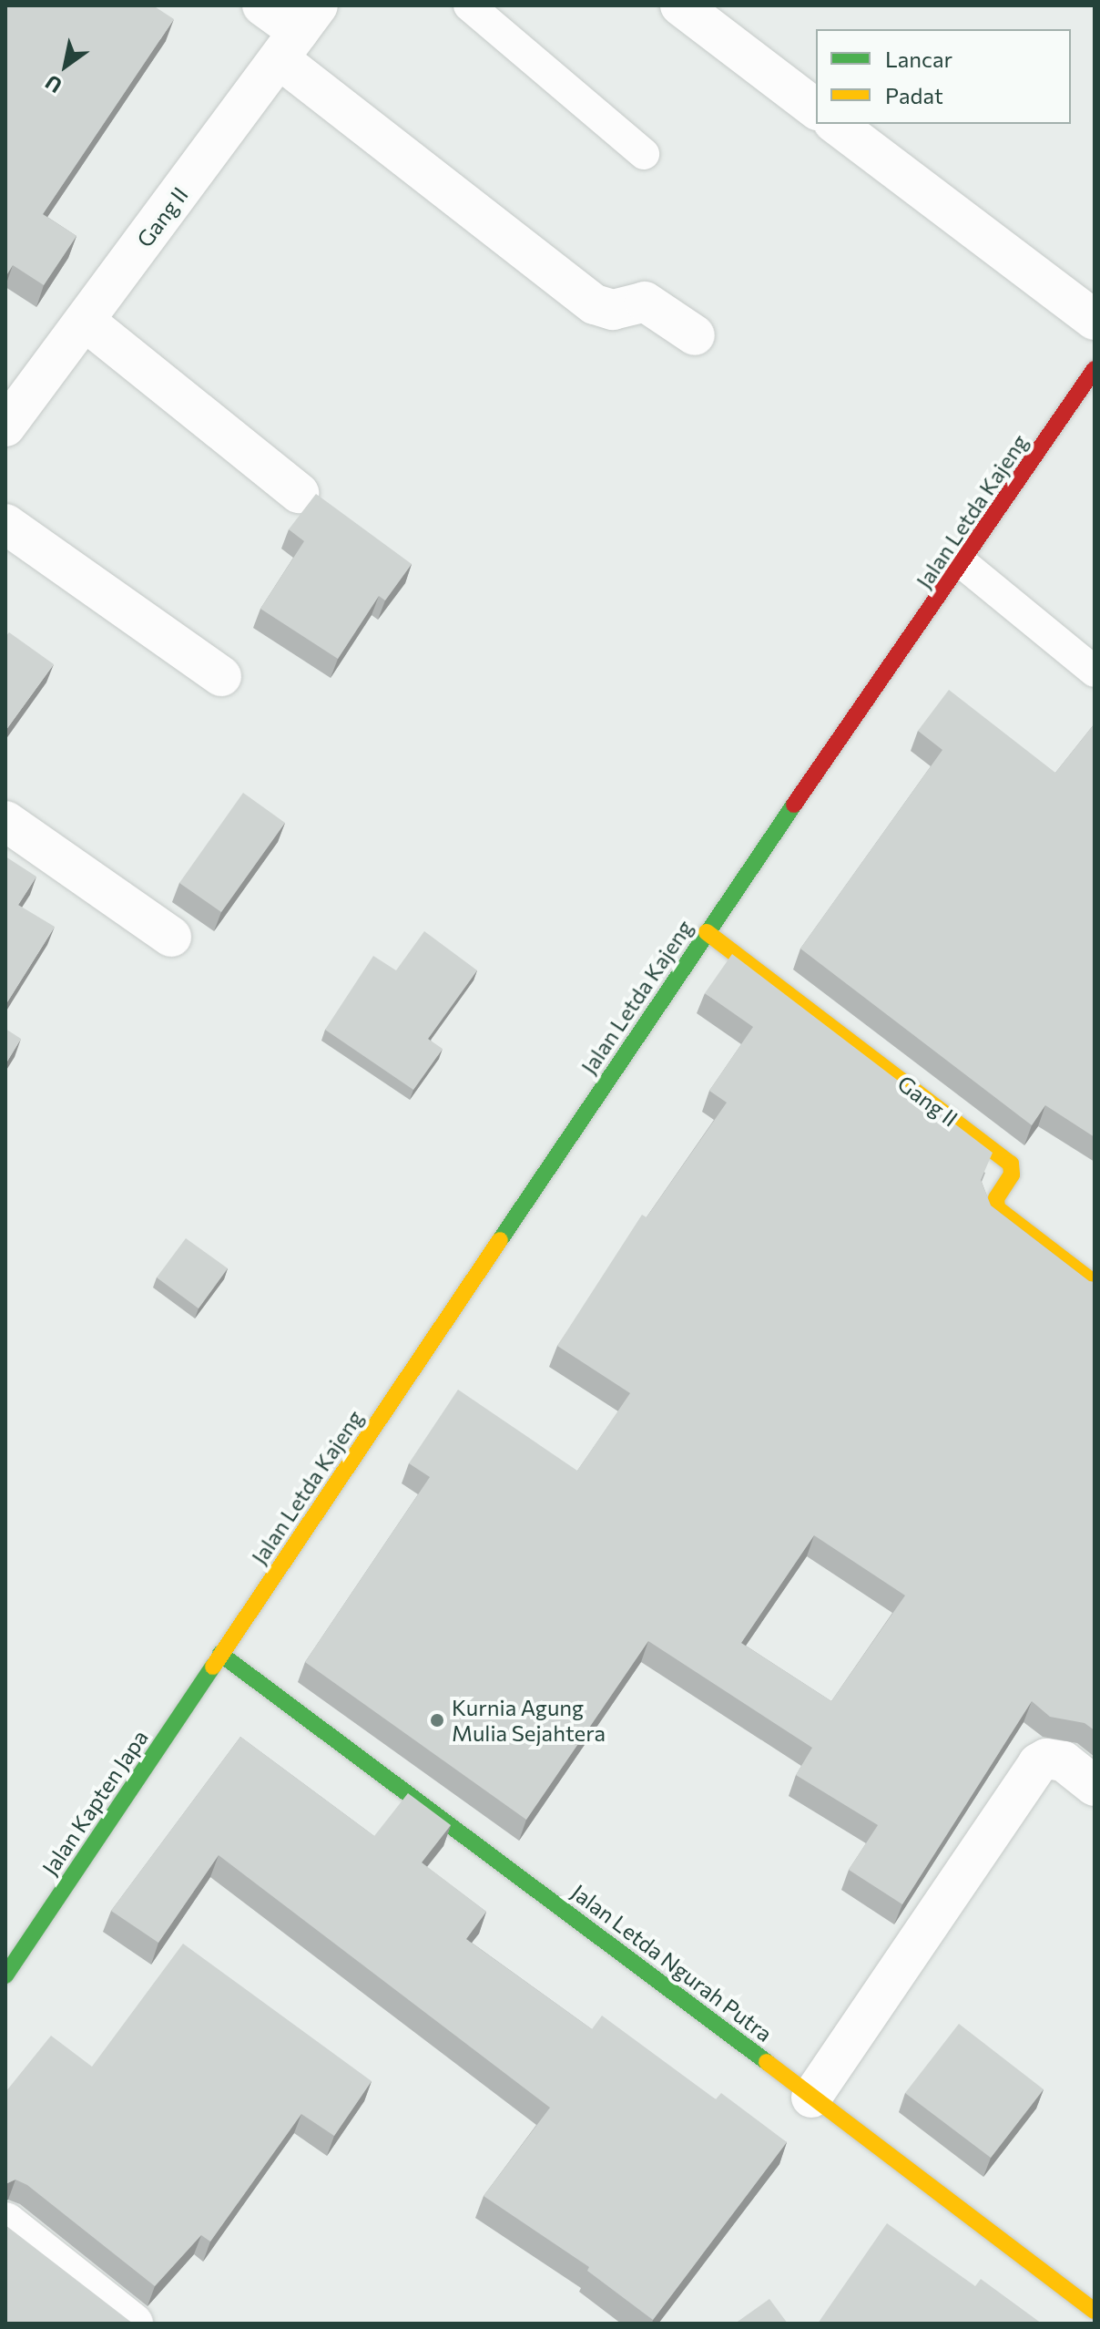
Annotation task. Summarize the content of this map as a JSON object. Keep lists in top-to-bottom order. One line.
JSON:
{"streets":{"street":["Gang II","Jalan Letda Kajeng","Jalan Kapten Japa","Jalan Letda Ngurah Putra"]},"crossings":[["Gang II","Jalan Letda Kajeng"],["Jalan Letda Kajeng","Jalan Kapten Japa"],["Jalan Letda Kajeng","Jalan Letda Ngurah Putra"],["Jalan Kapten Japa","Jalan Letda Ngurah Putra"]],"places":["Kurnia Agung Mulia Sejahtera"],"legend":["Lancar","Padat"],"north":"bottom left"}
